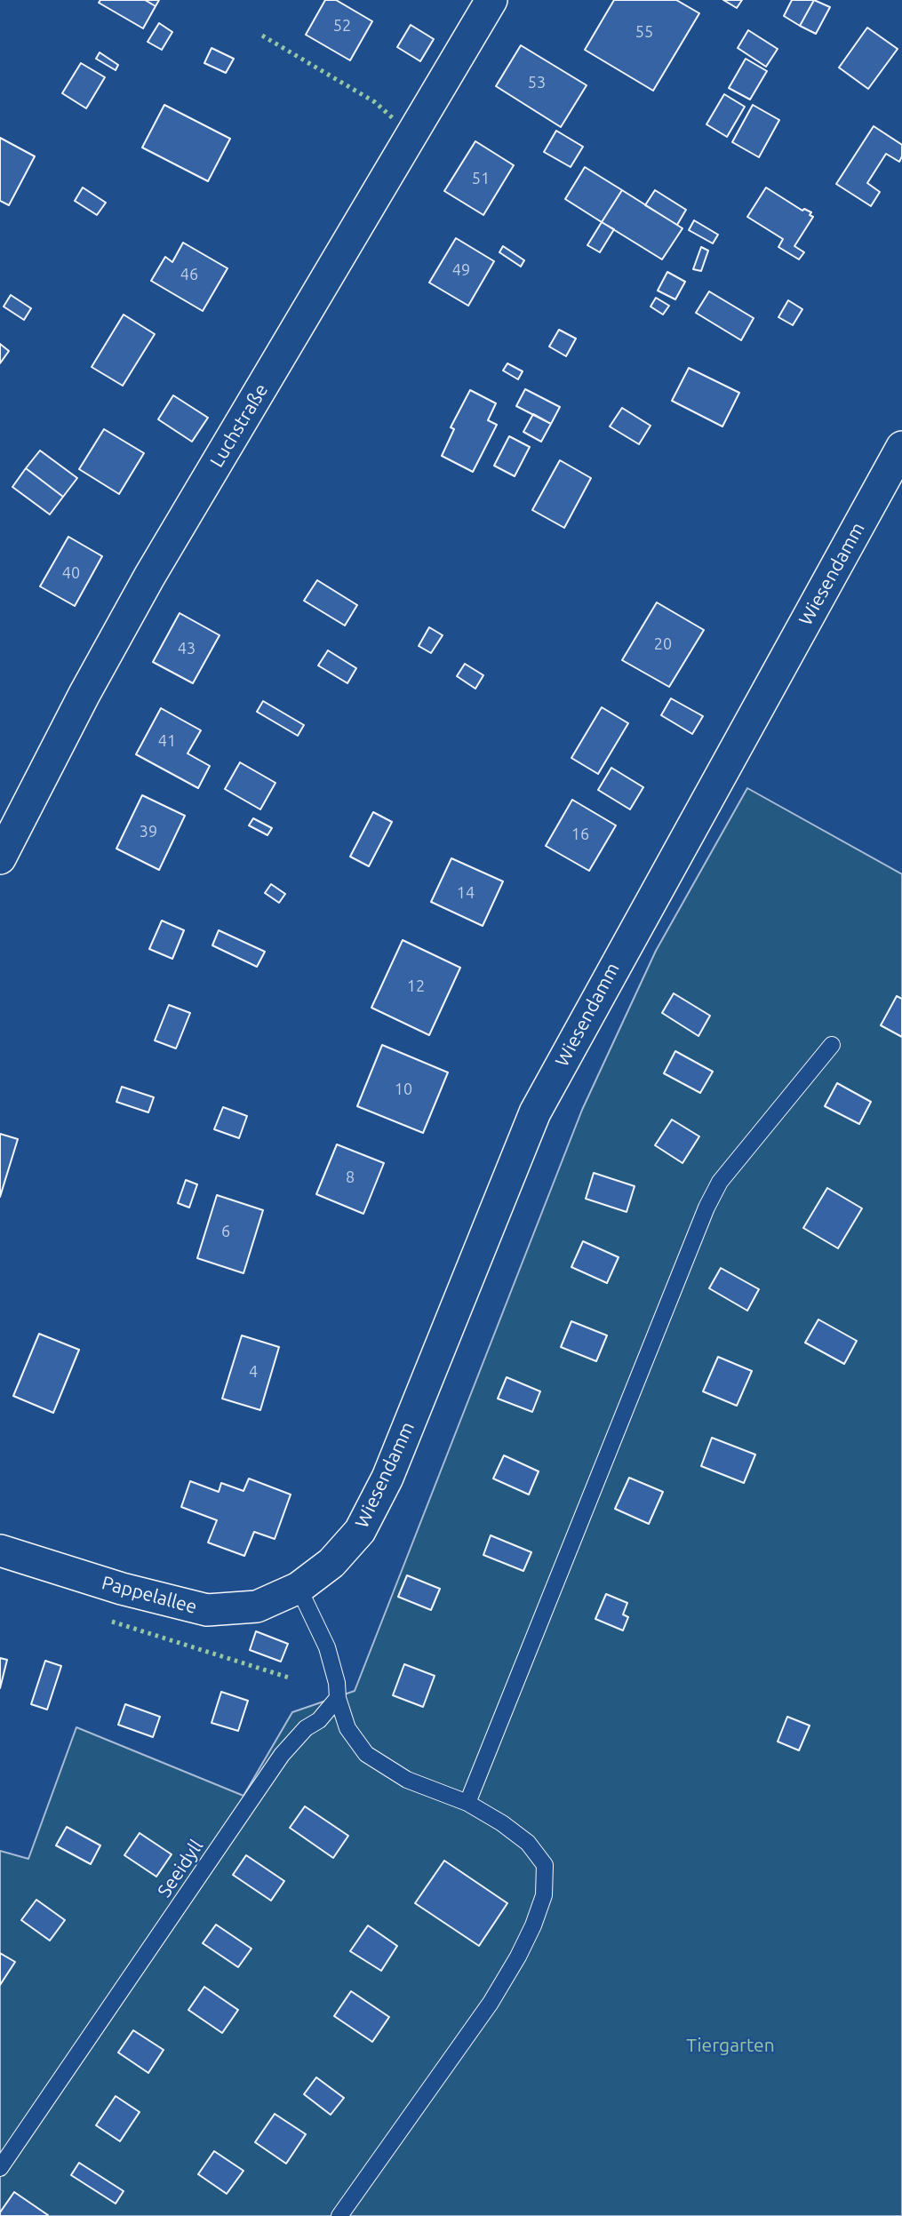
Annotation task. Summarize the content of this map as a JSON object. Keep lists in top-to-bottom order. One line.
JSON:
{"streets":{"street":["Luchstraße","Wiesendamm","Pappelallee"],"lane":["Seeidyll"]},"crossings":[["Wiesendamm","Pappelallee"]],"parks":["Tiergarten"],"house_numbers":["52","55","53","51","49","46","40","20","43","41","39","16","14","12","10","8","6","4"]}
